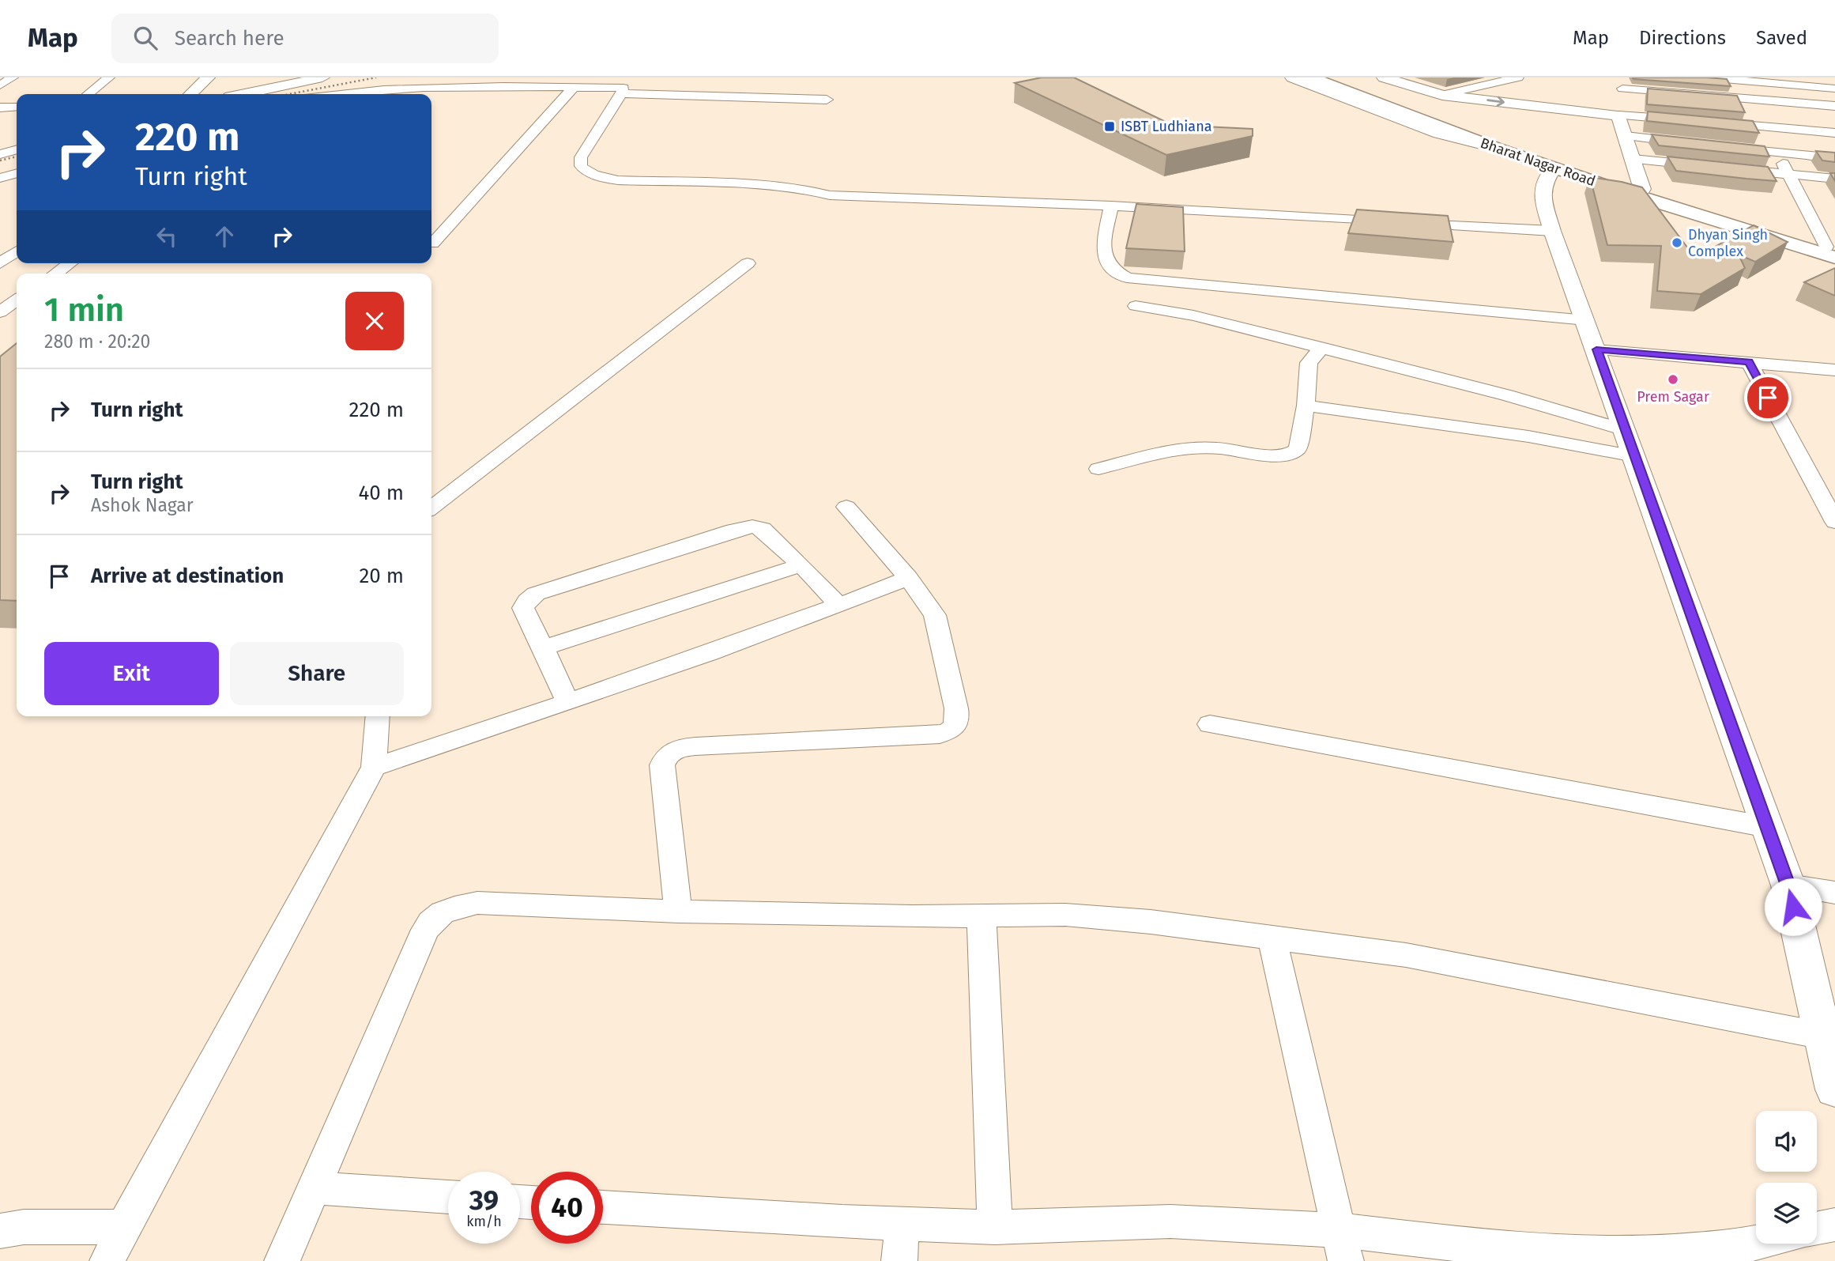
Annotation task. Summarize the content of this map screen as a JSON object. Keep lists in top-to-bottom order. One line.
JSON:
{"streets":{"main road":["Bharat Nagar Road"]},"places":{"transit":["ISBT Ludhiana"],"other":["Dhyan Singh Complex","Prem Sagar"]},"page":{"header":"Map","search":"Search here","nav":["Map","Directions","Saved"],"turn":["220 m","Turn right"],"heading":["1 min","280 m · 20:20"],"list":[{"name":"Turn right","value":"220 m"},{"name":"Turn right","note":"Ashok Nagar","value":"40 m"},{"name":"Arrive at destination","value":"20 m"}],"buttons":["Exit","Share"],"speed":"39 km/h","limit":"40"}}
